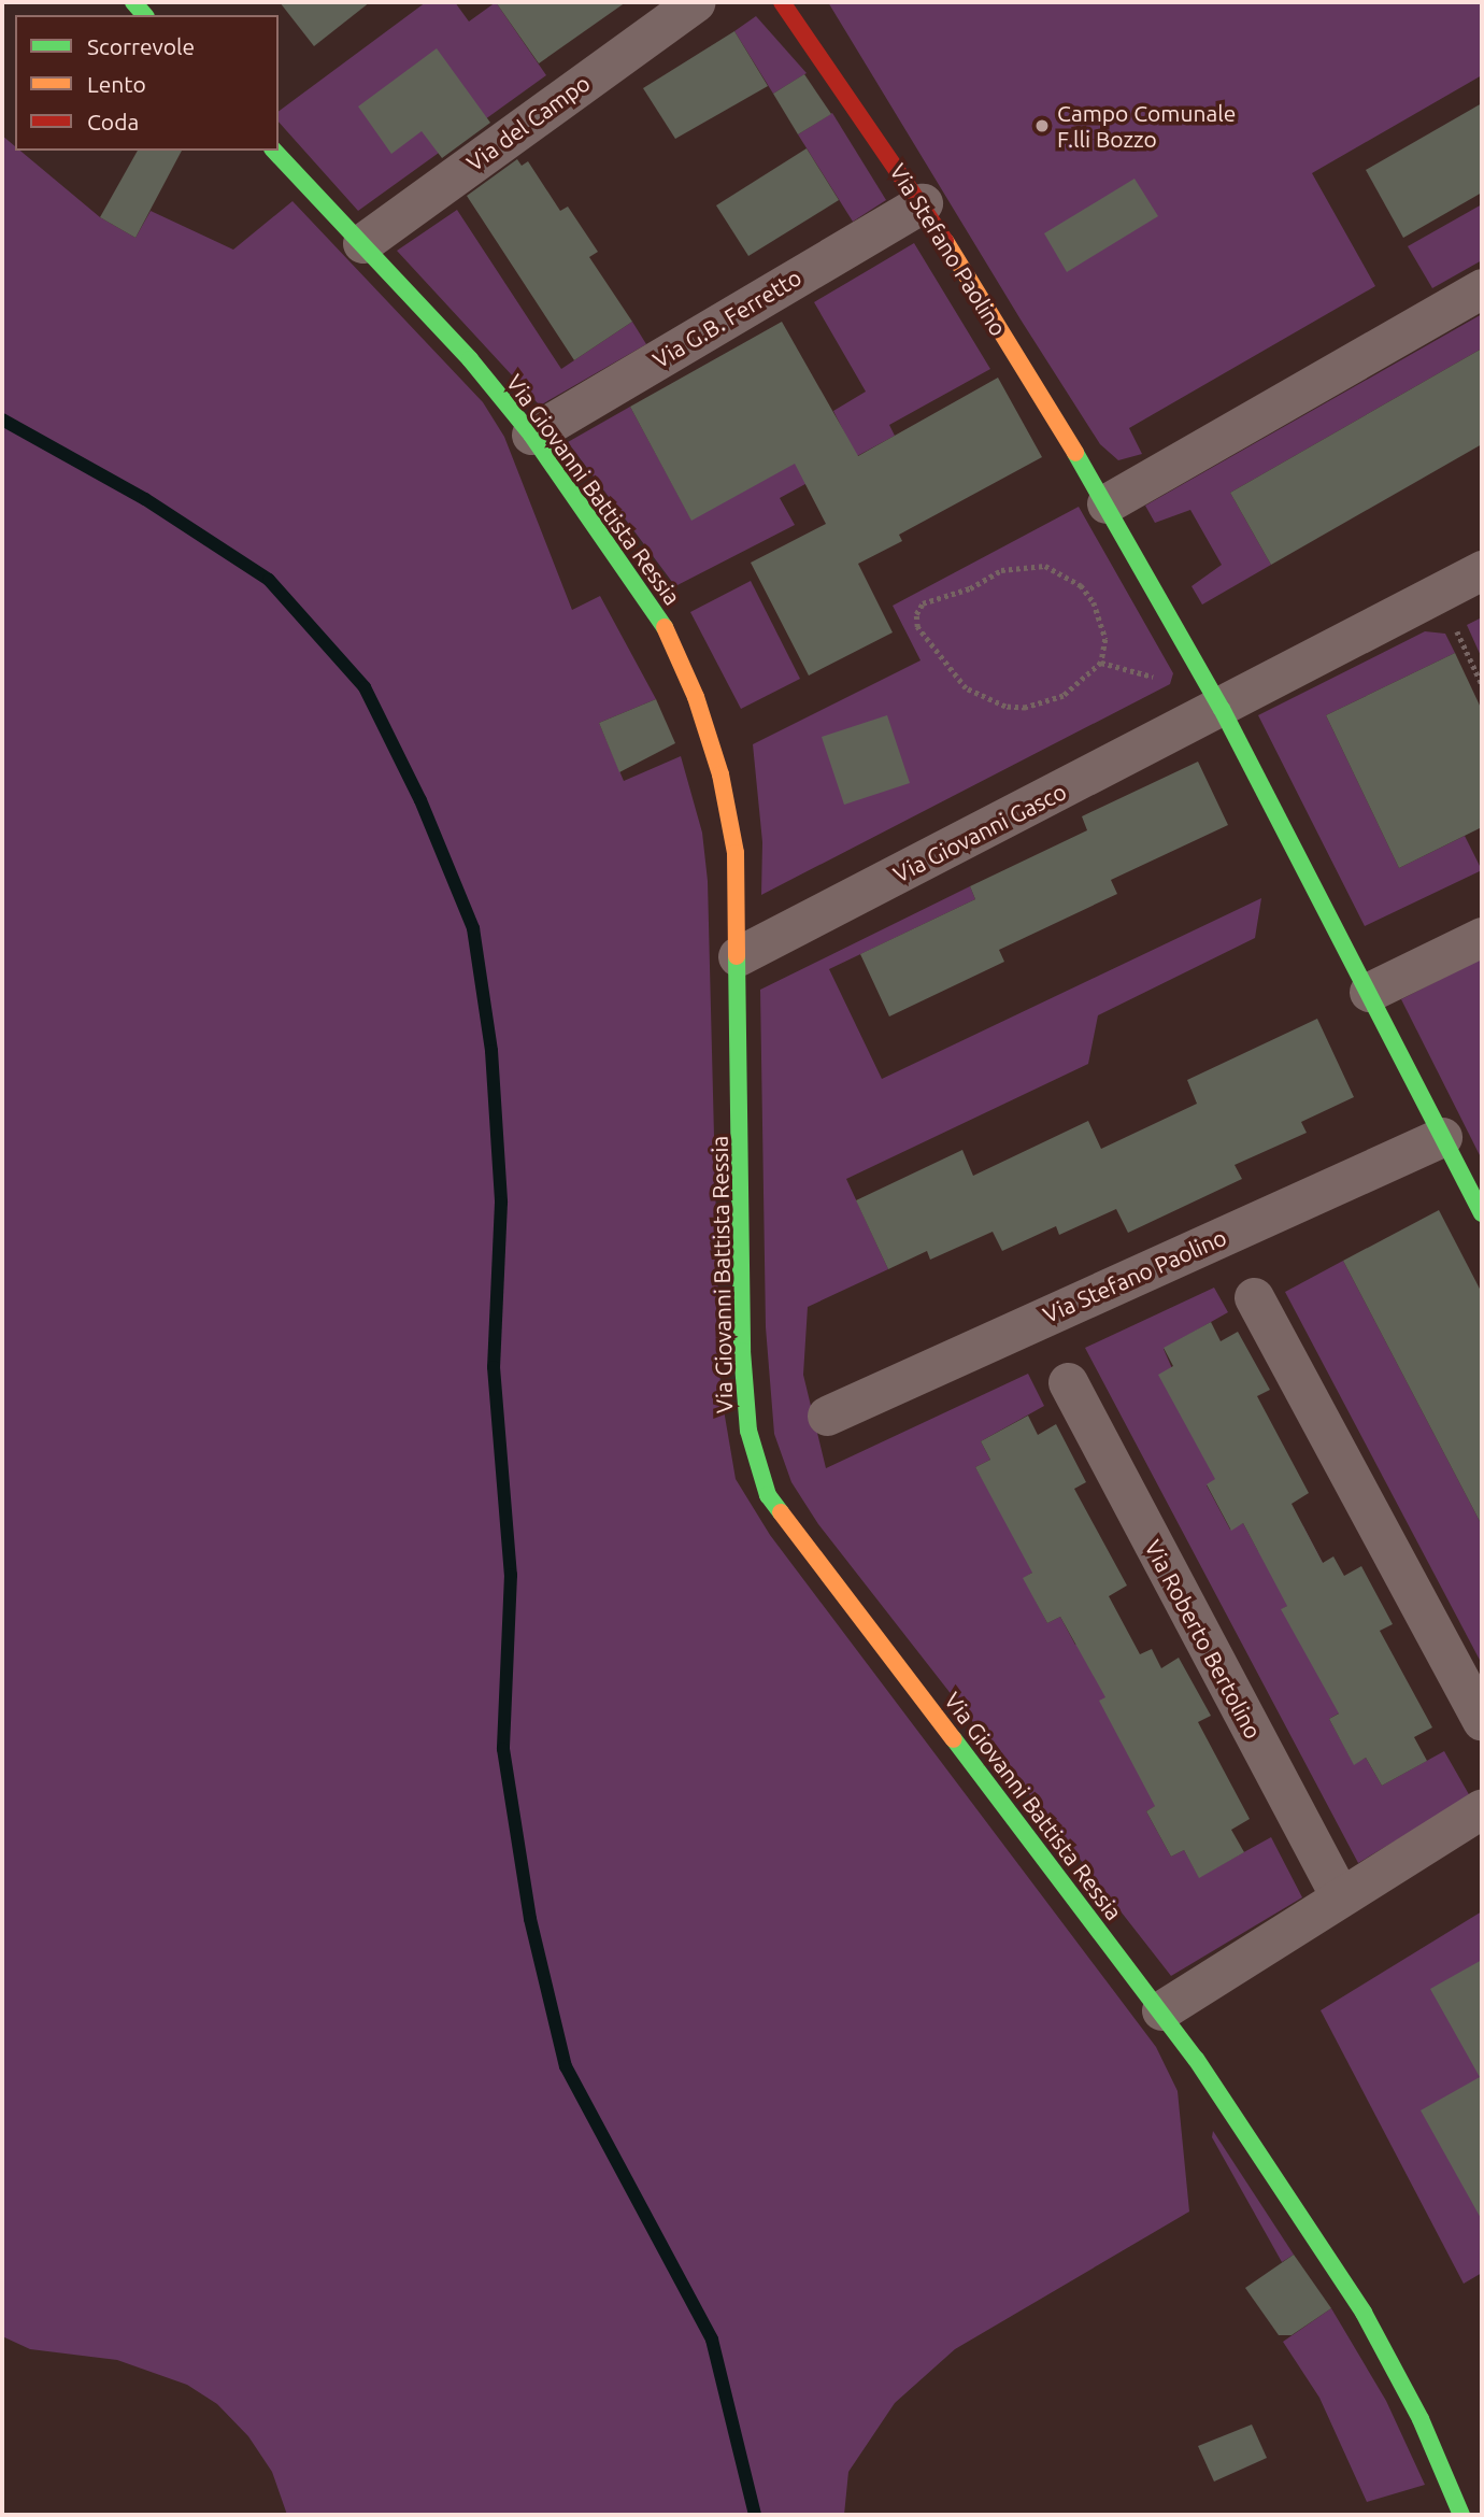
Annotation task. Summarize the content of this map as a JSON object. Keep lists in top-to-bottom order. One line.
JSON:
{"streets":{"street":["Via del Campo","Via Stefano Paolino","Via G.B. Ferretto","Via Giovanni Battista Ressia","Via Giovanni Gasco","Via Roberto Bertolino"]},"crossings":[["Via del Campo","Via Giovanni Battista Ressia"],["Via Stefano Paolino","Via G.B. Ferretto"],["Via Stefano Paolino","Via Giovanni Gasco"],["Via G.B. Ferretto","Via Giovanni Battista Ressia"],["Via Giovanni Battista Ressia","Via Giovanni Gasco"]],"places":["Campo Comunale F.lli Bozzo"],"legend":["Scorrevole","Lento","Coda"]}
